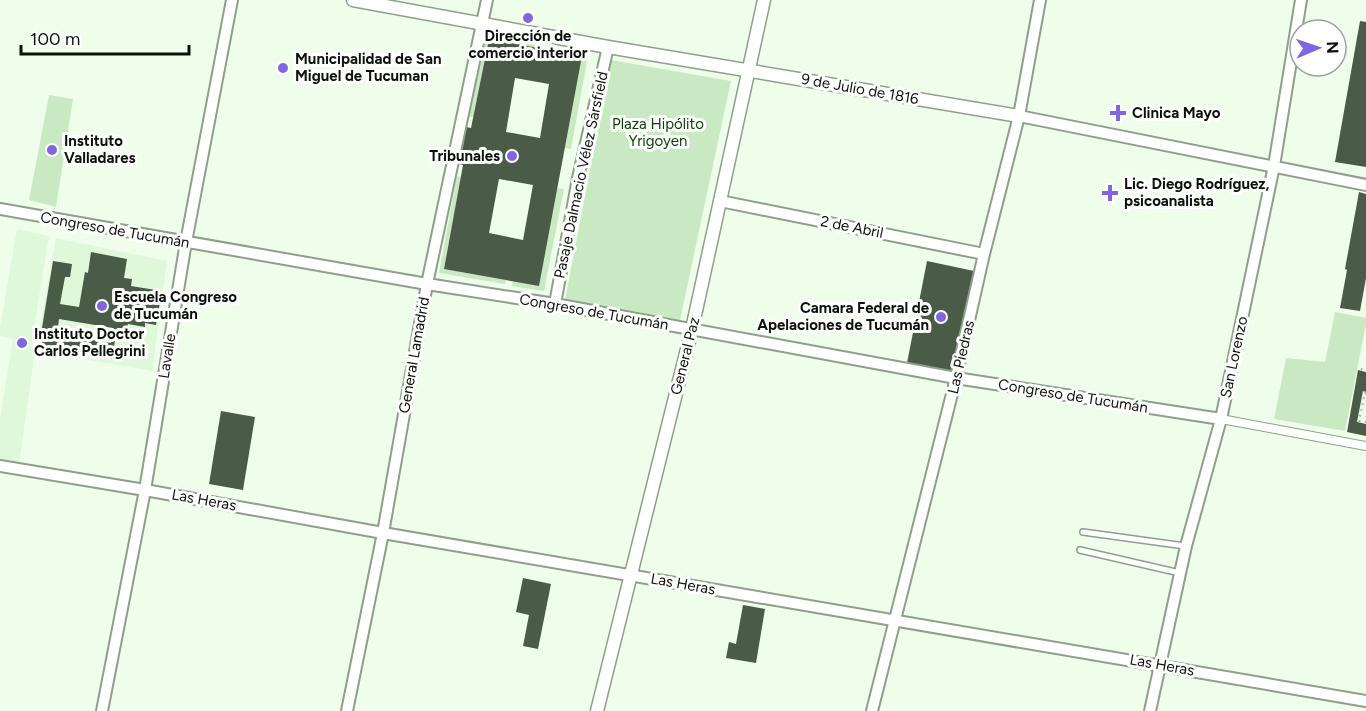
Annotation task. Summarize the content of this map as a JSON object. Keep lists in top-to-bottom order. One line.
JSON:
{"streets":{"street":["9 de Julio de 1816","Pasaje Dalmacio Vélez Sársfield","2 de Abril","Congreso de Tucumán","General Lamadrid","Lavalle","General Paz","Las Piedras","San Lorenzo","Las Heras"]},"crossings":[["9 de Julio de 1816","Pasaje Dalmacio Vélez Sársfield"],["9 de Julio de 1816","General Lamadrid"],["9 de Julio de 1816","General Paz"],["9 de Julio de 1816","Las Piedras"],["9 de Julio de 1816","San Lorenzo"],["Pasaje Dalmacio Vélez Sársfield","Congreso de Tucumán"],["2 de Abril","General Paz"],["2 de Abril","Las Piedras"],["Congreso de Tucumán","General Lamadrid"],["Congreso de Tucumán","Lavalle"],["Congreso de Tucumán","General Paz"],["Congreso de Tucumán","Las Piedras"],["Congreso de Tucumán","San Lorenzo"],["General Lamadrid","Las Heras"],["Lavalle","Las Heras"],["General Paz","Las Heras"],["Las Piedras","Las Heras"],["San Lorenzo","Las Heras"]],"parks":["Plaza Hipólito Yrigoyen"],"places":{"other":["Dirección de comercio interior","Municipalidad de San Miguel de Tucuman","Instituto Valladares","Tribunales","Escuela Congreso de Tucumán","Camara Federal de Apelaciones de Tucumán","Instituto Doctor Carlos Pellegrini"],"health":["Clinica Mayo","Lic. Diego Rodríguez, psicoanalista"]},"scale_bar":"100 m","north":"right"}
